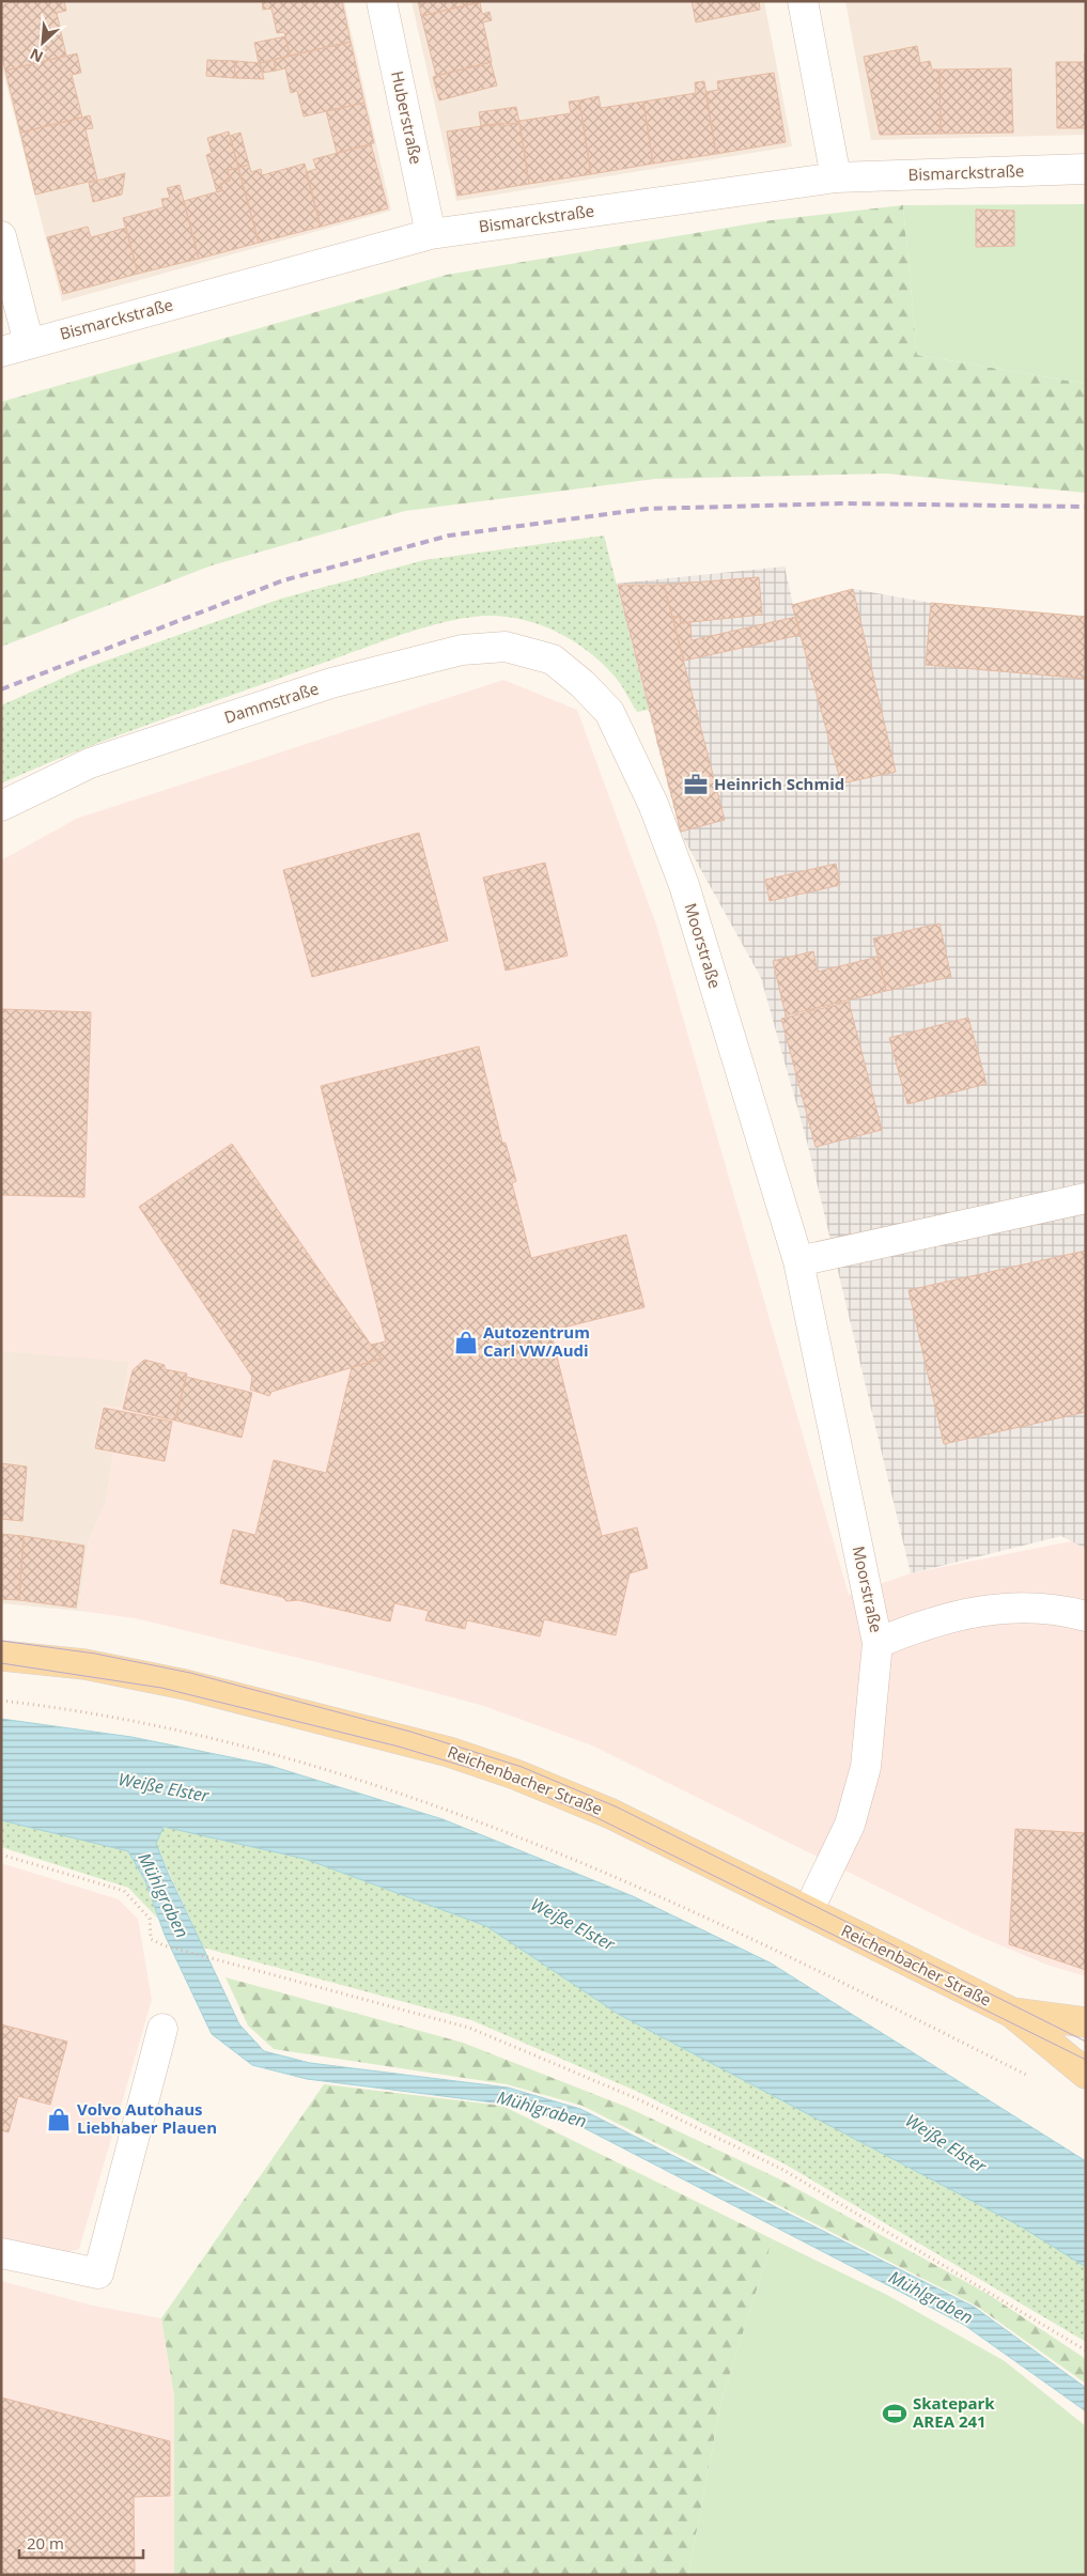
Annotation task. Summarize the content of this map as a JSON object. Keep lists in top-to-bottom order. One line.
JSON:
{"streets":{"main road":["Reichenbacher Straße"],"street":["Huberstraße","Bismarckstraße","Dammstraße","Moorstraße"]},"crossings":[["Huberstraße","Bismarckstraße"],["Dammstraße","Moorstraße"],["Moorstraße","Reichenbacher Straße"]],"water":["Weiße Elster","Mühlgraben"],"places":{"office":["Heinrich Schmid"],"shop":["Autozentrum Carl VW/Audi","Volvo Autohaus Liebhaber Plauen"],"sports":["Skatepark AREA 241"]},"scale_bar":"20 m","north":"bottom left"}
